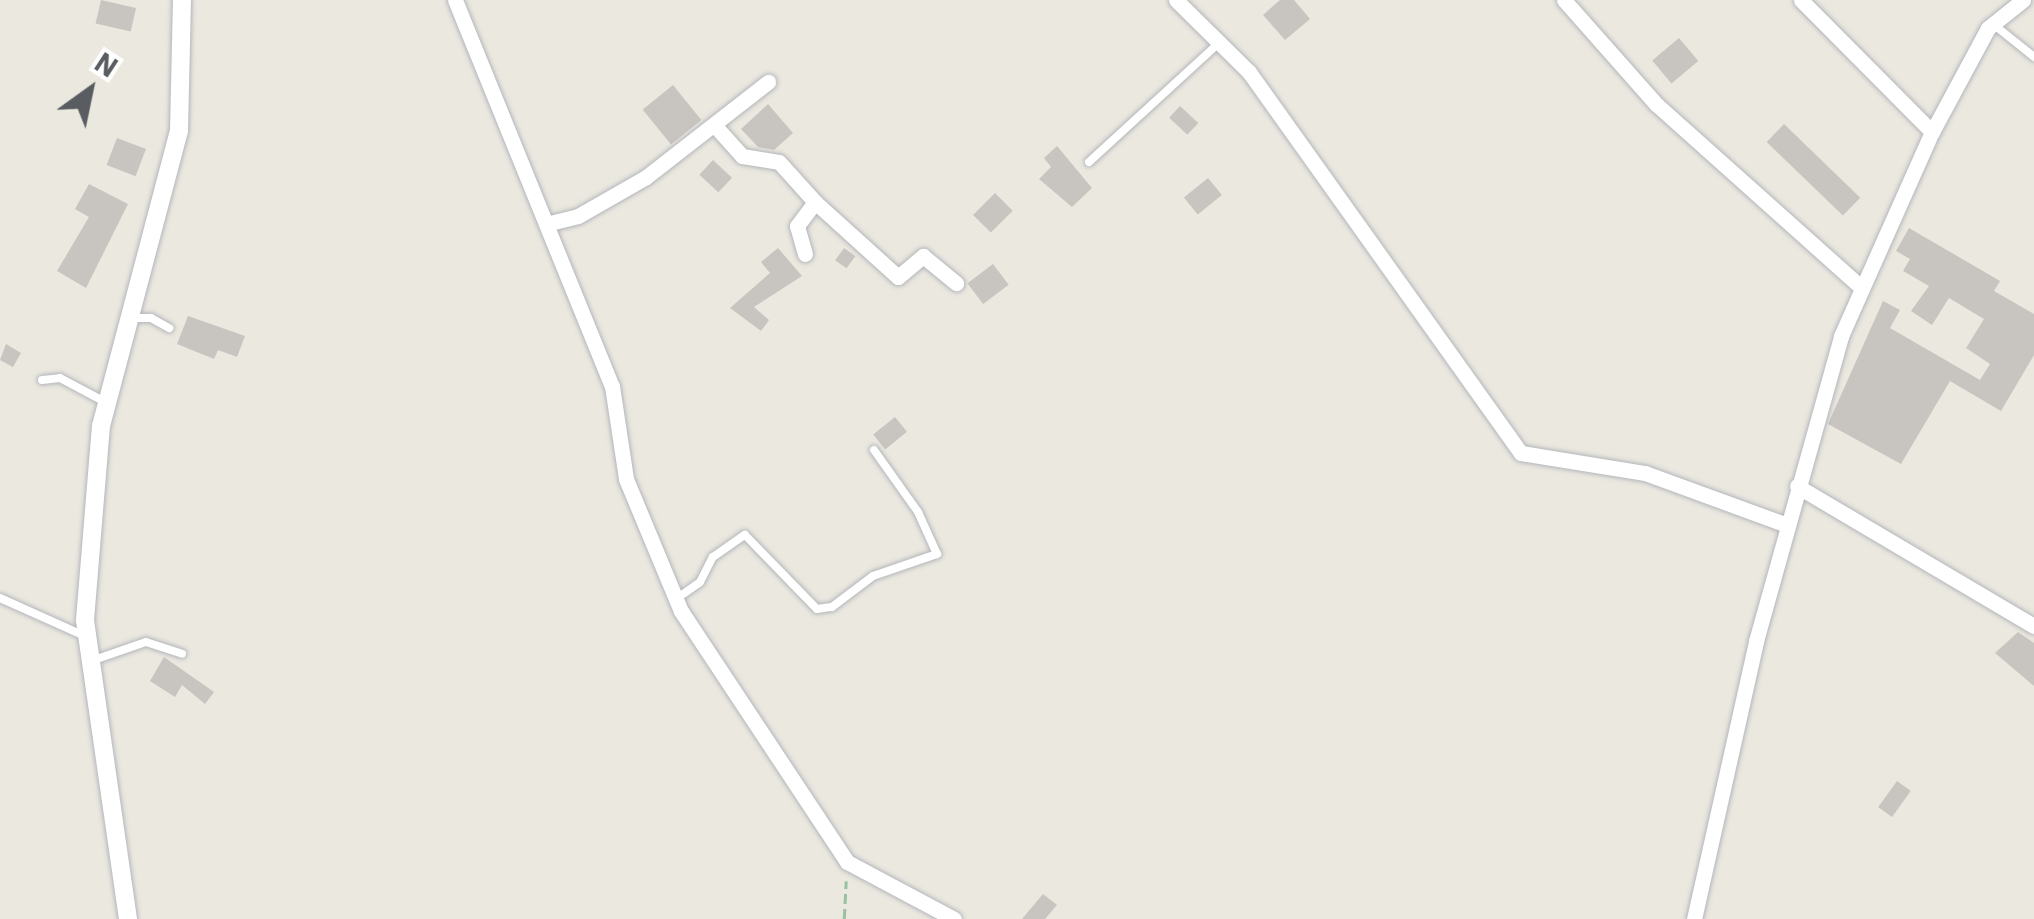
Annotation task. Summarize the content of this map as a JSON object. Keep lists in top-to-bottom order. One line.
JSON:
{"north":"top right"}
